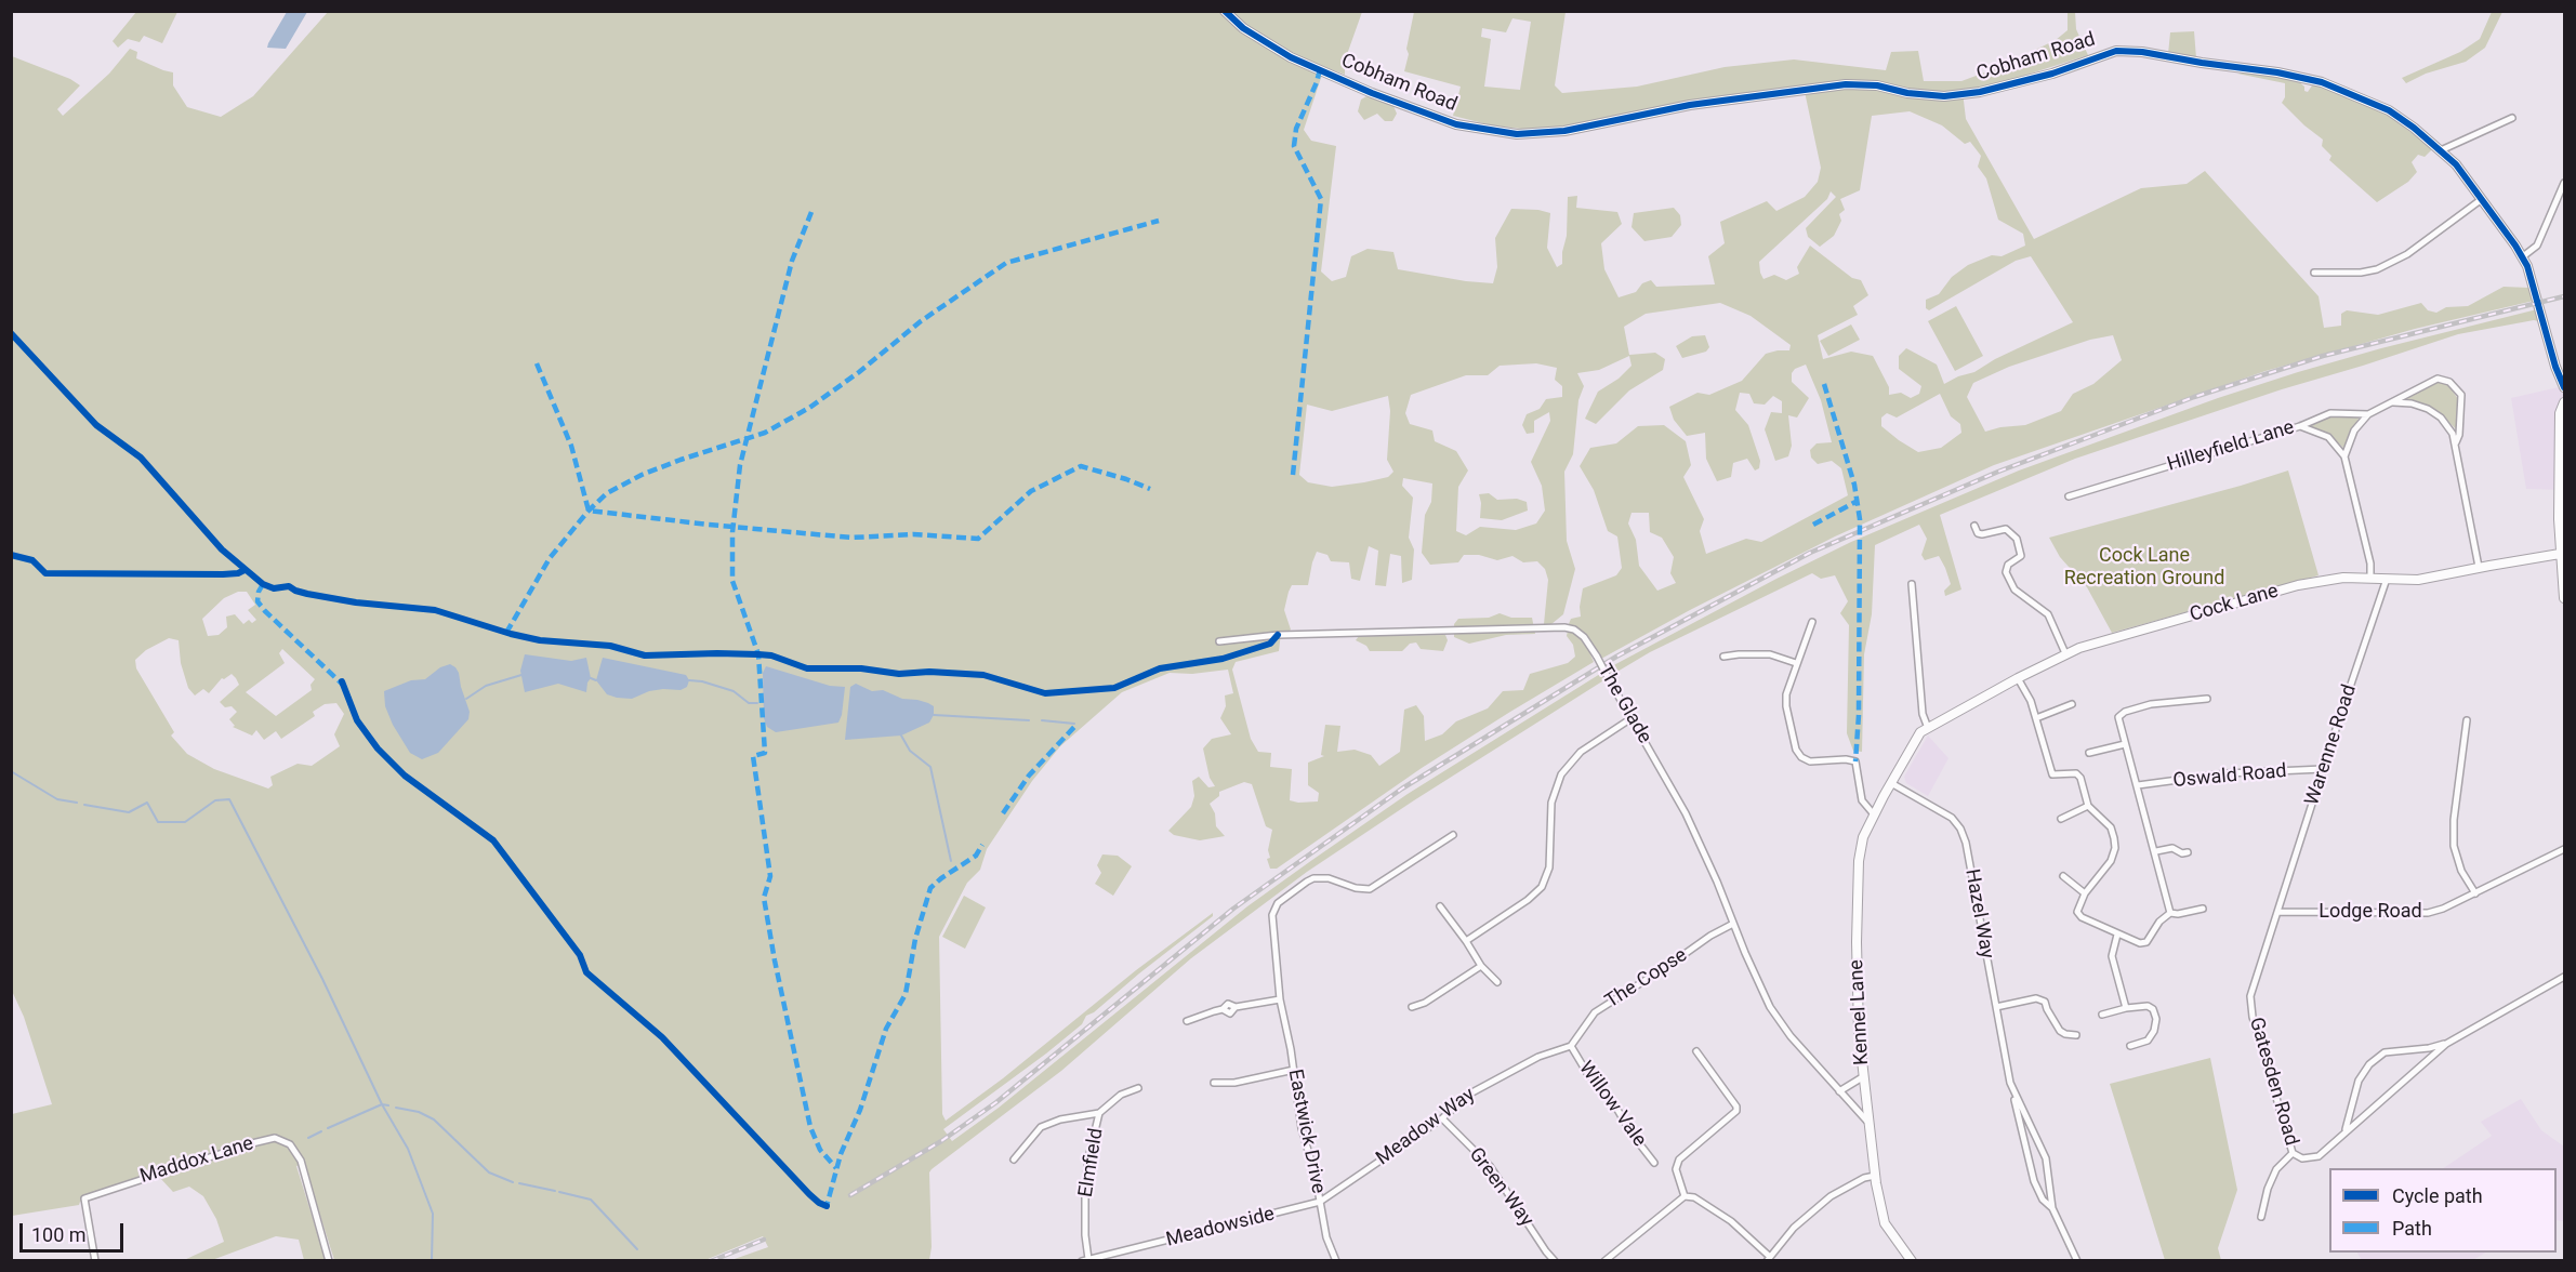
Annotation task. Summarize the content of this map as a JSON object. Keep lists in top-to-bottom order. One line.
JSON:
{"streets":{"street":["Cobham Road","Hilleyfield Lane","Cock Lane","The Glade","Warenne Road","Oswald Road","Lodge Road","Hazel Way","The Copse","Kennel Lane","Gatesden Road","Willow Vale","Meadow Way","Eastwick Drive","Maddox Lane","Elmfield","Green Way","Meadowside"]},"crossings":[["Hilleyfield Lane","Cock Lane"],["Cock Lane","Warenne Road"],["Cock Lane","Kennel Lane"],["The Glade","The Copse"],["The Glade","Kennel Lane"],["Warenne Road","Oswald Road"],["Warenne Road","Lodge Road"],["Warenne Road","Gatesden Road"],["Lodge Road","Gatesden Road"],["Hazel Way","Kennel Lane"],["The Copse","Willow Vale"],["The Copse","Meadow Way"],["Willow Vale","Meadow Way"],["Meadow Way","Eastwick Drive"],["Meadow Way","Green Way"],["Meadow Way","Meadowside"],["Eastwick Drive","Meadowside"],["Elmfield","Meadowside"]],"parks":["Cock Lane Recreation Ground"],"legend":["Cycle path","Path"],"scale_bar":"100 m"}
